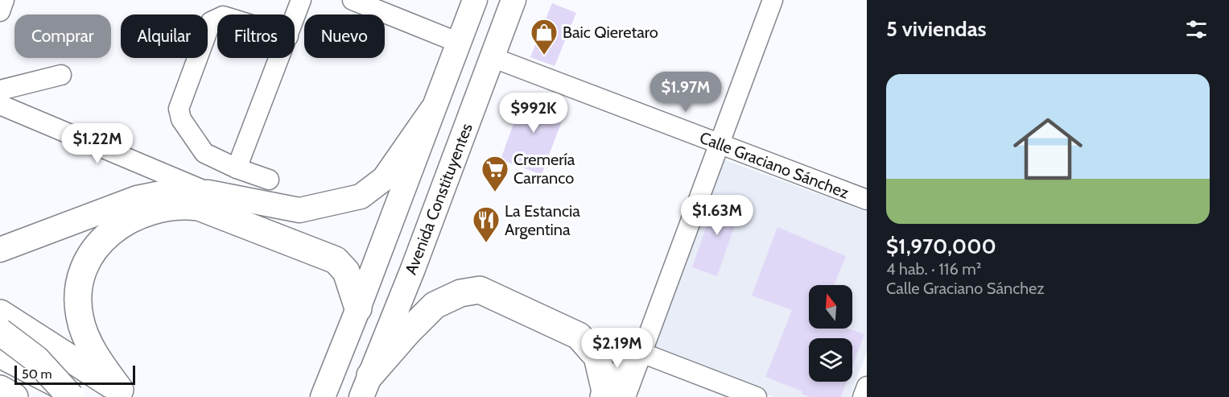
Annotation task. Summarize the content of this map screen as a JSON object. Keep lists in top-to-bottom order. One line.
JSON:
{"streets":{"main road":["Avenida Constituyentes"],"street":["Calle Graciano Sánchez"]},"crossings":[["Calle Graciano Sánchez","Avenida Constituyentes"]],"places":{"shop":["Baic Qieretaro"],"supermarket":["Cremería Carranco"],"restaurant":["La Estancia Argentina"]},"scale_bar":"50 m","north":"top","page":{"heading":"5 viviendas","chip":["Comprar","Alquilar","Filtros","Nuevo"],"list":[{"name":"$1,970,000","note":"4 hab. · 116 m² · Calle Graciano Sánchez"}],"price":["$1.97M","$992K","$1.22M","$1.63M","$2.19M"],"scale":"50 m"}}
